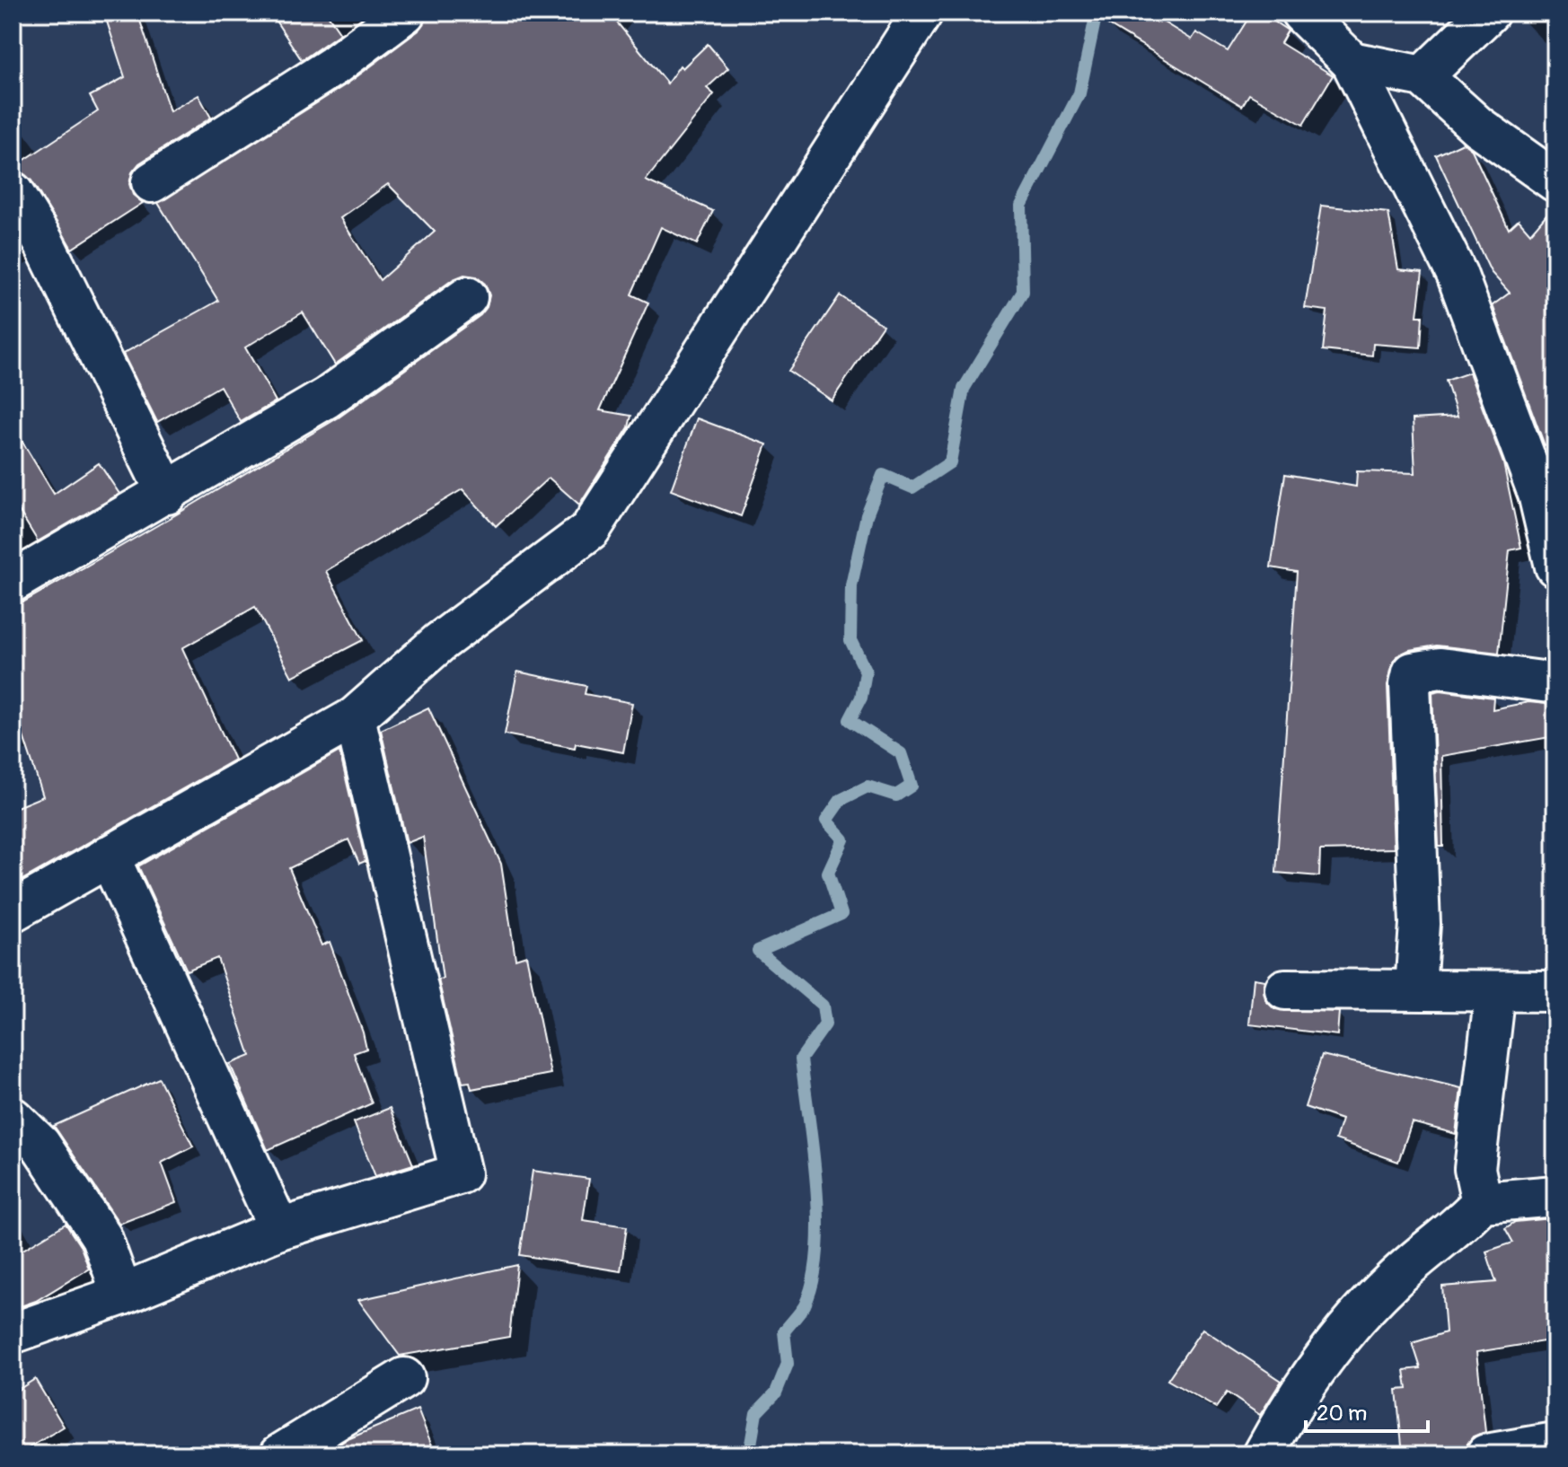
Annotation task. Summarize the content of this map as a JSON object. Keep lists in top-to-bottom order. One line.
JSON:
{"scale_bar":"20 m"}
